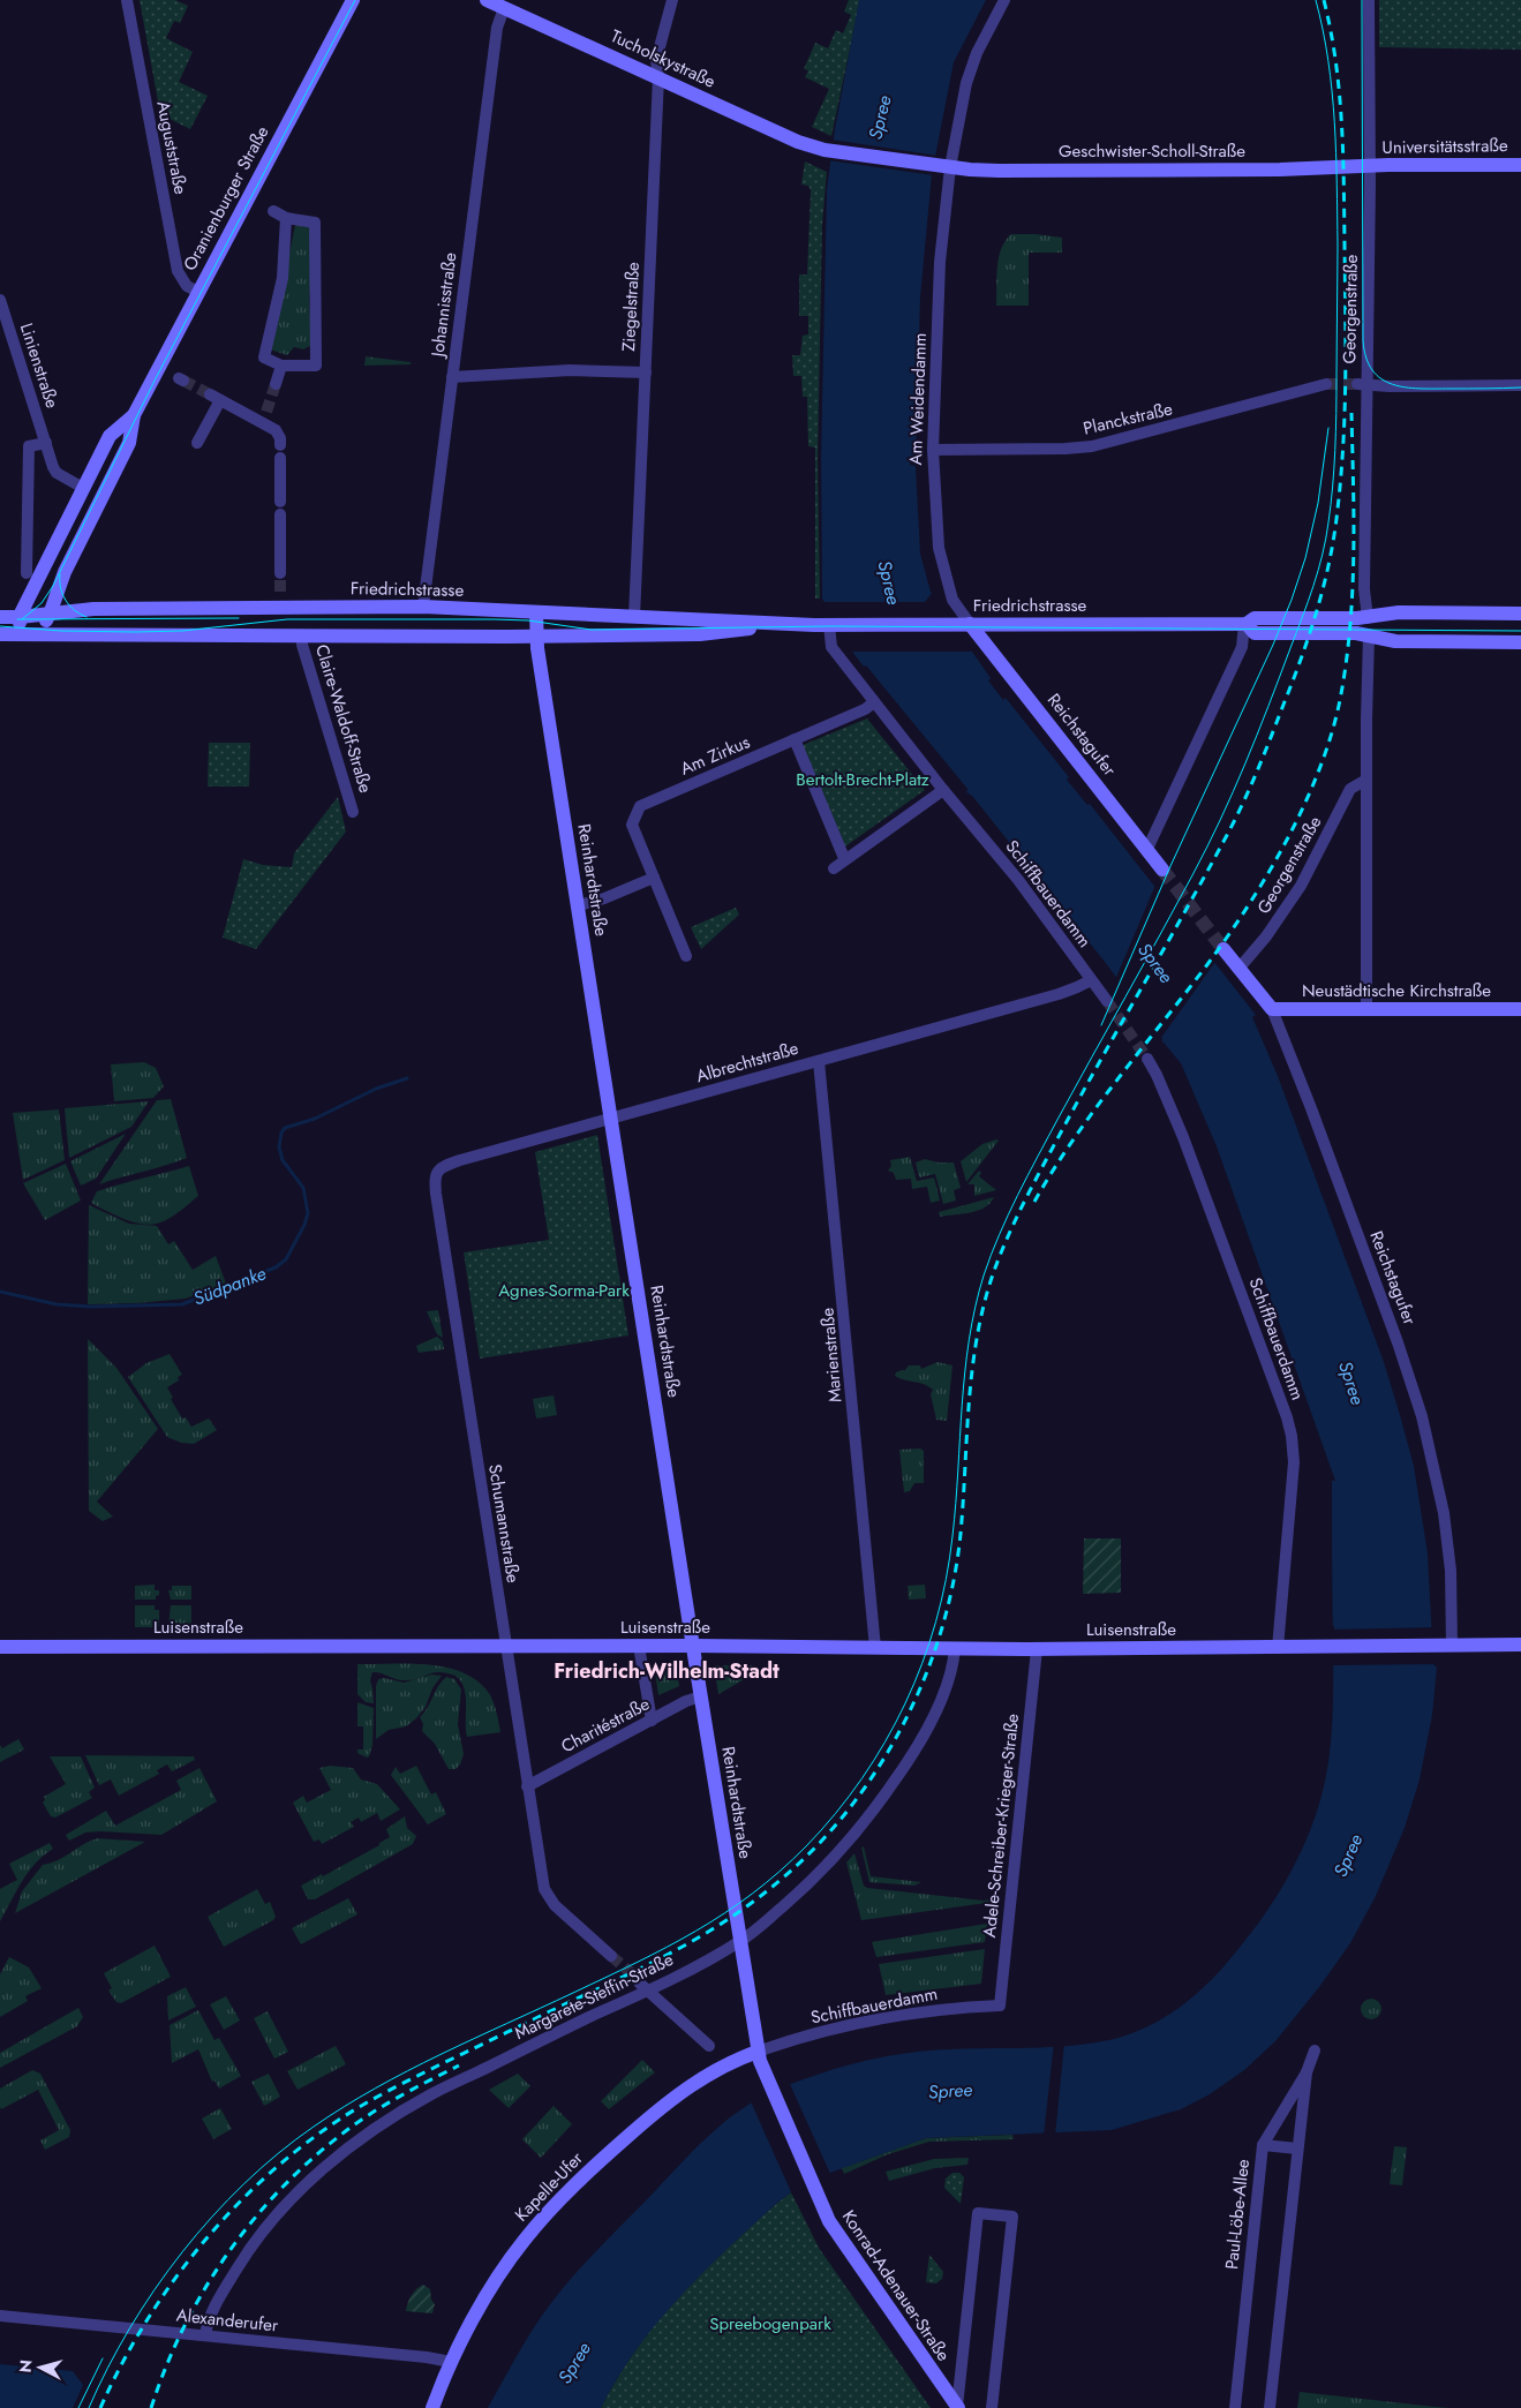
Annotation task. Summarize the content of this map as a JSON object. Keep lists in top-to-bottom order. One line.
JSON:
{"streets":{"street":["Tucholskystraße","Universitätsstraße","Auguststraße","Geschwister-Scholl-Straße","Oranienburger Straße","Johannisstraße","Ziegelstraße","Georgenstraße","Linienstraße","Am Weidendamm","Planckstraße","Friedrichstrasse","Claire-Waldoff-Straße","Reichstagufer","Am Zirkus","Reinhardtstraße","Schiffbauerdamm","Neustädtische Kirchstraße","Albrechtstraße","Marienstraße","Schumannstraße","Luisenstraße","Charitéstraße","Adele-Schreiber-Krieger-Straße","Margarete-Steffin-Straße","Kapelle-Ufer","Paul-Löbe-Allee","Konrad-Adenauer-Straße","Alexanderufer"]},"crossings":[["Tucholskystraße","Geschwister-Scholl-Straße"],["Tucholskystraße","Johannisstraße"],["Tucholskystraße","Ziegelstraße"],["Tucholskystraße","Am Weidendamm"],["Universitätsstraße","Geschwister-Scholl-Straße"],["Universitätsstraße","Georgenstraße"],["Auguststraße","Oranienburger Straße"],["Geschwister-Scholl-Straße","Georgenstraße"],["Geschwister-Scholl-Straße","Am Weidendamm"],["Oranienburger Straße","Linienstraße"],["Oranienburger Straße","Friedrichstrasse"],["Johannisstraße","Friedrichstrasse"],["Ziegelstraße","Friedrichstrasse"],["Georgenstraße","Friedrichstrasse"],["Georgenstraße","Reichstagufer"],["Am Weidendamm","Planckstraße"],["Am Weidendamm","Friedrichstrasse"],["Am Weidendamm","Reichstagufer"],["Friedrichstrasse","Claire-Waldoff-Straße"],["Friedrichstrasse","Reichstagufer"],["Friedrichstrasse","Reinhardtstraße"],["Friedrichstrasse","Schiffbauerdamm"],["Reichstagufer","Neustädtische Kirchstraße"],["Reichstagufer","Luisenstraße"],["Am Zirkus","Schiffbauerdamm"],["Reinhardtstraße","Schiffbauerdamm"],["Reinhardtstraße","Albrechtstraße"],["Reinhardtstraße","Luisenstraße"],["Reinhardtstraße","Charitéstraße"],["Reinhardtstraße","Margarete-Steffin-Straße"],["Reinhardtstraße","Kapelle-Ufer"],["Reinhardtstraße","Konrad-Adenauer-Straße"],["Schiffbauerdamm","Albrechtstraße"],["Schiffbauerdamm","Luisenstraße"],["Schiffbauerdamm","Adele-Schreiber-Krieger-Straße"],["Schiffbauerdamm","Kapelle-Ufer"],["Schiffbauerdamm","Konrad-Adenauer-Straße"],["Albrechtstraße","Marienstraße"],["Albrechtstraße","Schumannstraße"],["Marienstraße","Luisenstraße"],["Schumannstraße","Luisenstraße"],["Schumannstraße","Charitéstraße"],["Luisenstraße","Adele-Schreiber-Krieger-Straße"],["Luisenstraße","Margarete-Steffin-Straße"],["Margarete-Steffin-Straße","Alexanderufer"],["Kapelle-Ufer","Konrad-Adenauer-Straße"],["Kapelle-Ufer","Alexanderufer"]],"districts":["Friedrich-Wilhelm-Stadt"],"water":["Spree","Südpanke"],"parks":["Bertolt-Brecht-Platz","Agnes-Sorma-Park","Spreebogenpark"],"north":"left"}
